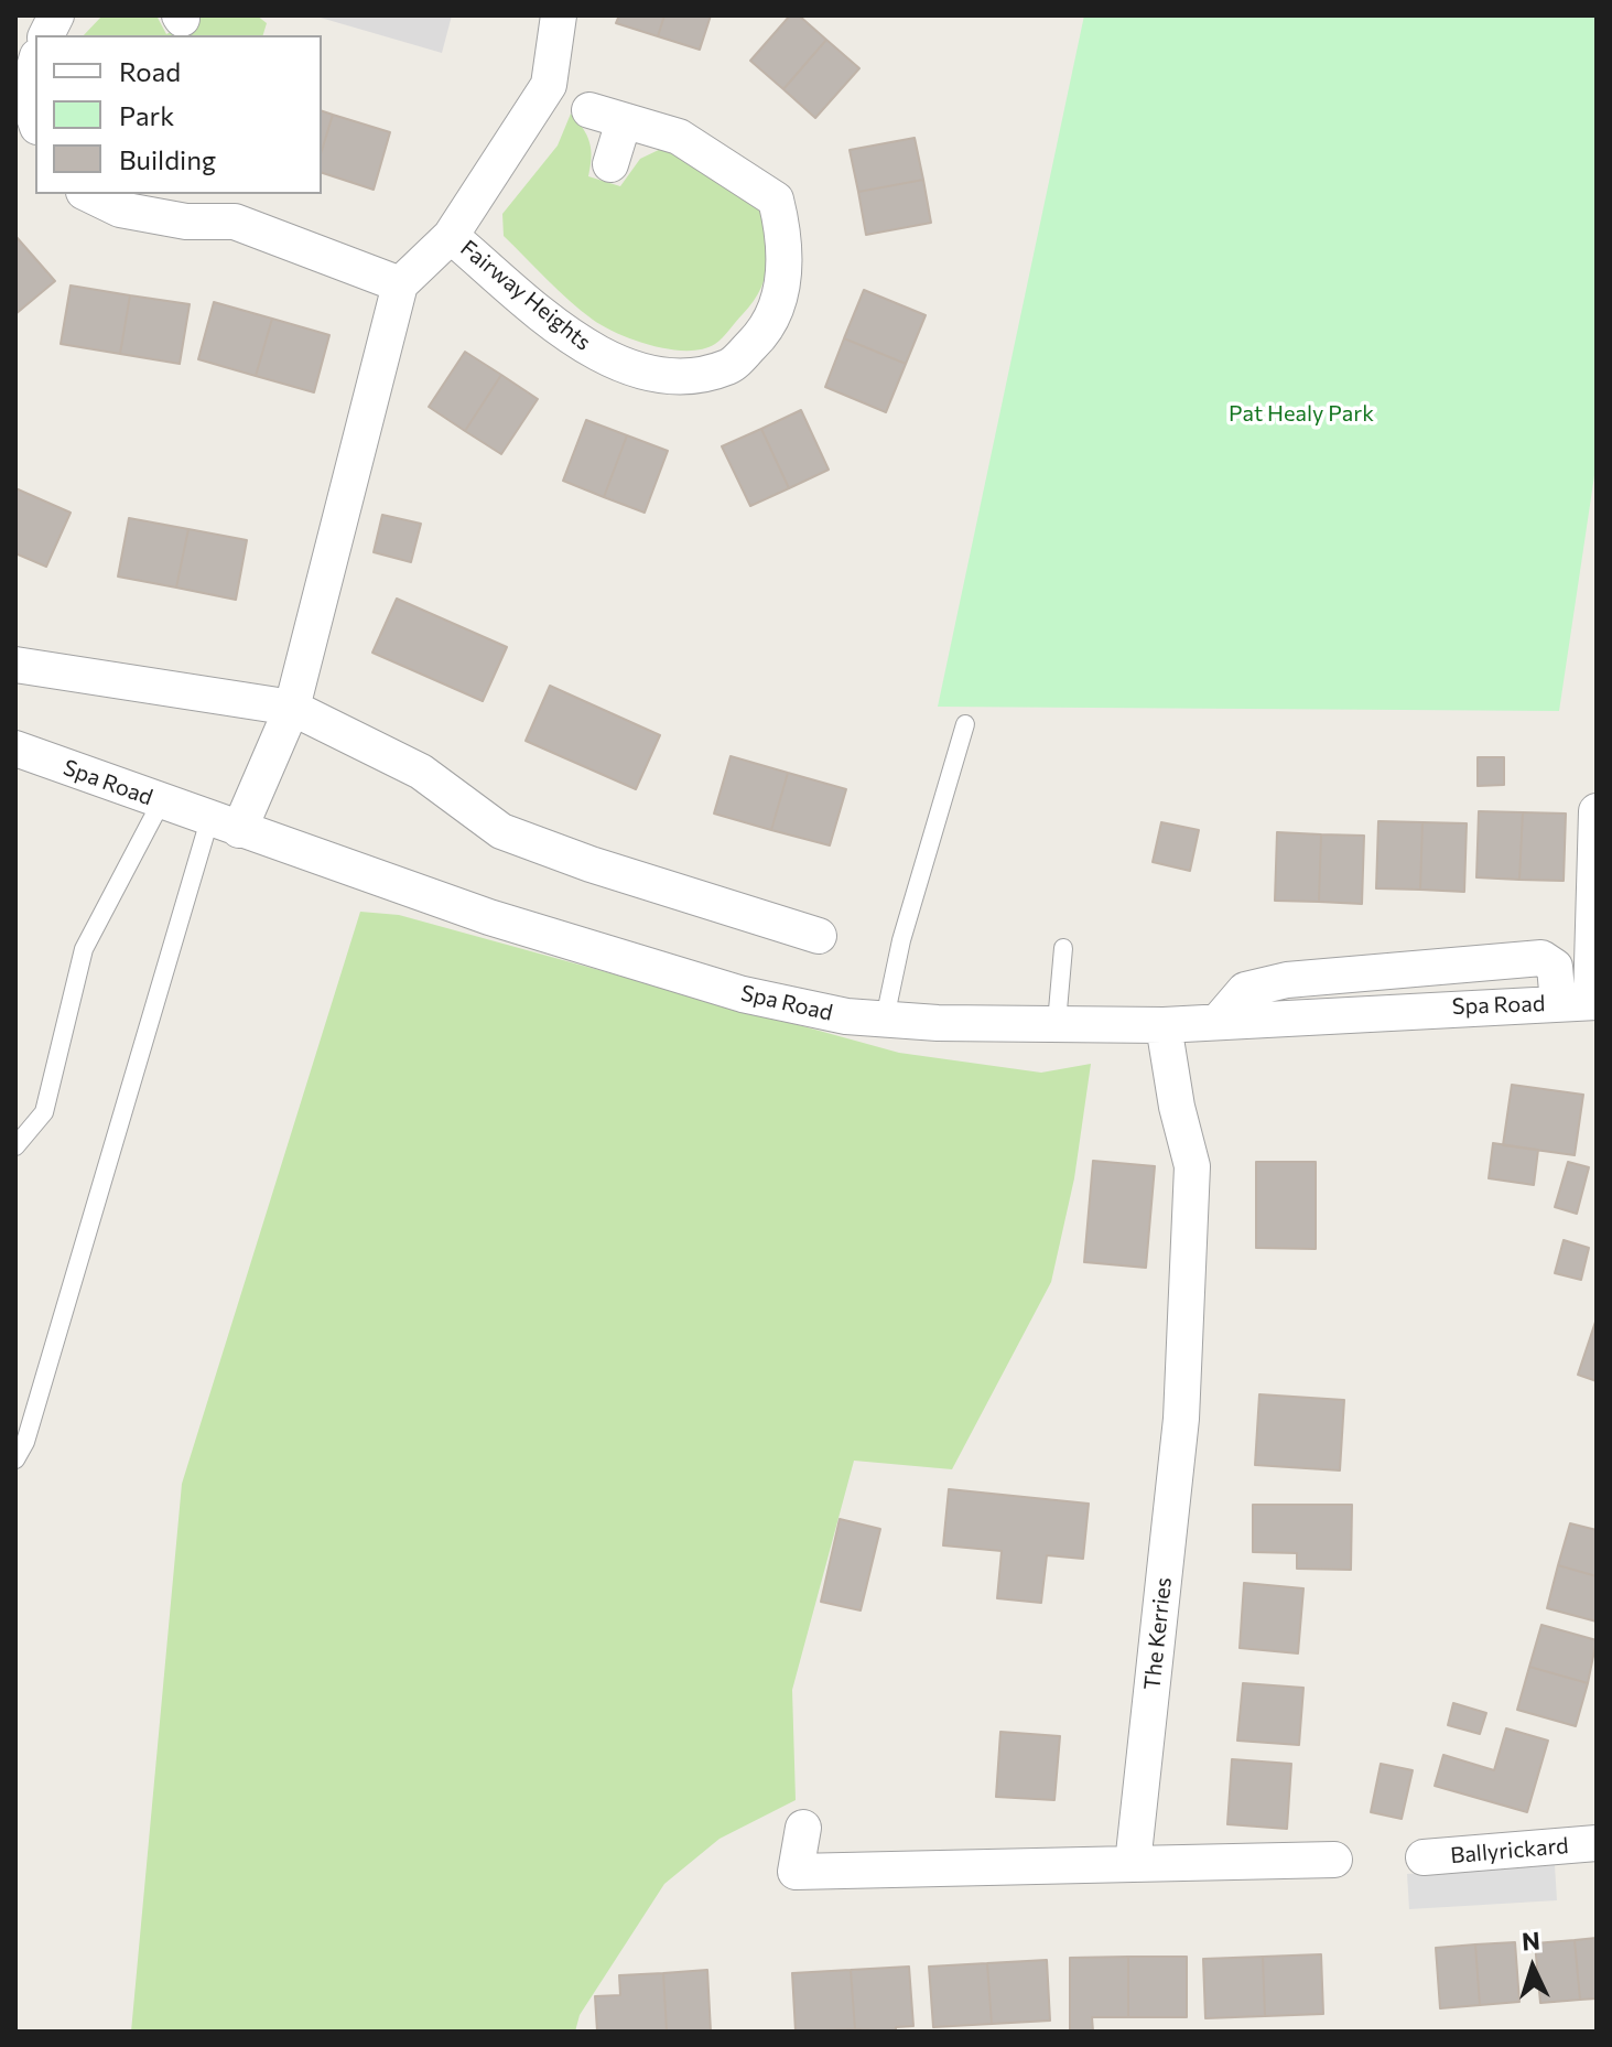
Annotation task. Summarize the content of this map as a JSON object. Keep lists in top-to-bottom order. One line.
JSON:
{"streets":{"street":["Fairway Heights","Spa Road","The Kerries","Ballyrickard"]},"crossings":[["Spa Road","The Kerries"]],"parks":["Pat Healy Park"],"legend":["Road","Park","Building"],"north":"top"}
